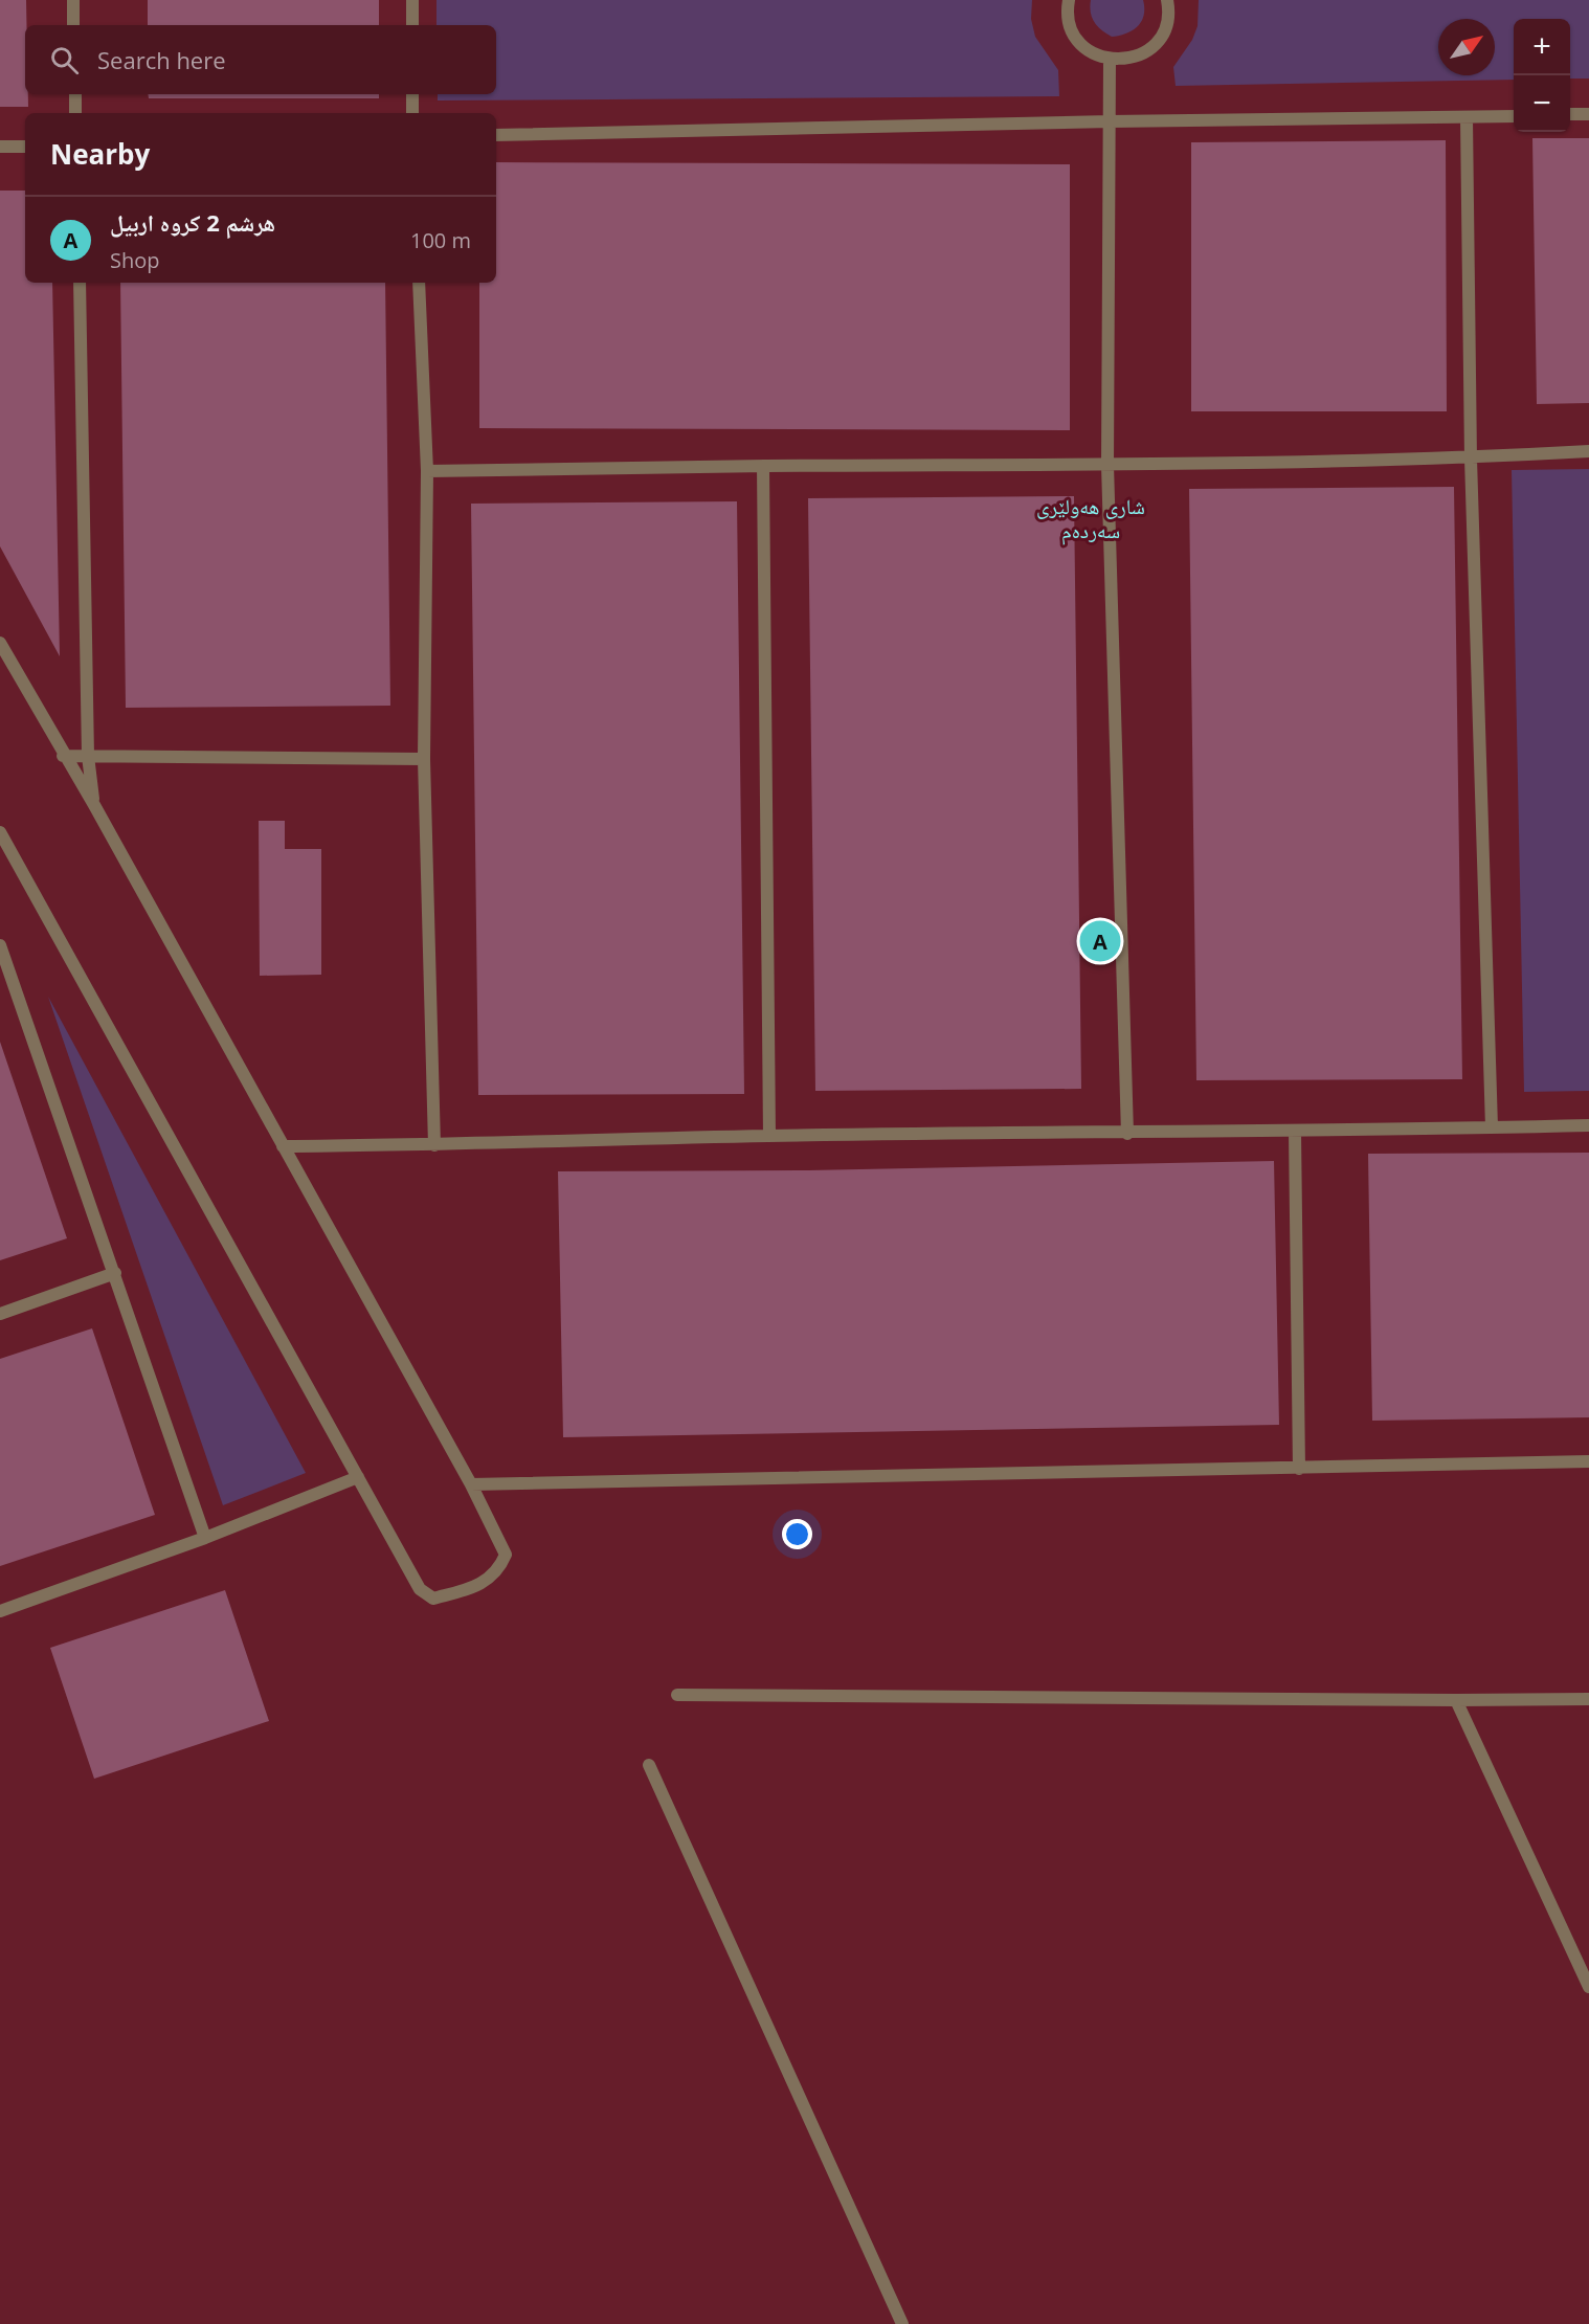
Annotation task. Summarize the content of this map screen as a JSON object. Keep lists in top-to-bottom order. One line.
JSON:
{"districts":["شاری هه‌ولێری سه‌رده‌م"],"north":"top right","page":{"map_buttons":["+","−"],"search":"Search here","heading":"Nearby","list":[{"mark":"A","name":"هرشم 2 كروه اربيل","note":"Shop","value":"100 m"}],"pins":"A"}}
